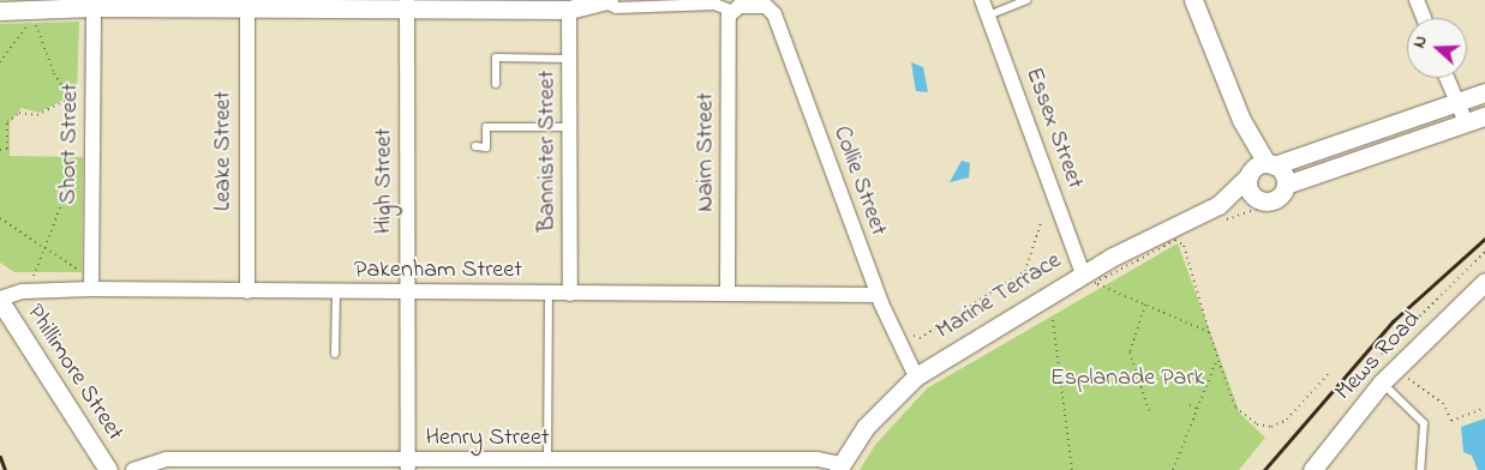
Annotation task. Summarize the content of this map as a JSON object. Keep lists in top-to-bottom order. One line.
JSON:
{"streets":{"street":["Essex Street","Short Street","Leake Street","Bannister Street","Nairn Street","High Street","Collie Street","Pakenham Street","Marine Terrace","Mews Road","Phillimore Street","Henry Street"]},"crossings":[["Essex Street","Marine Terrace"],["Short Street","Pakenham Street"],["Leake Street","Pakenham Street"],["Bannister Street","Pakenham Street"],["Nairn Street","Pakenham Street"],["High Street","Pakenham Street"],["High Street","Henry Street"],["Collie Street","Pakenham Street"],["Collie Street","Marine Terrace"],["Pakenham Street","Phillimore Street"],["Marine Terrace","Henry Street"]],"parks":["Esplanade Park"],"north":"left"}
